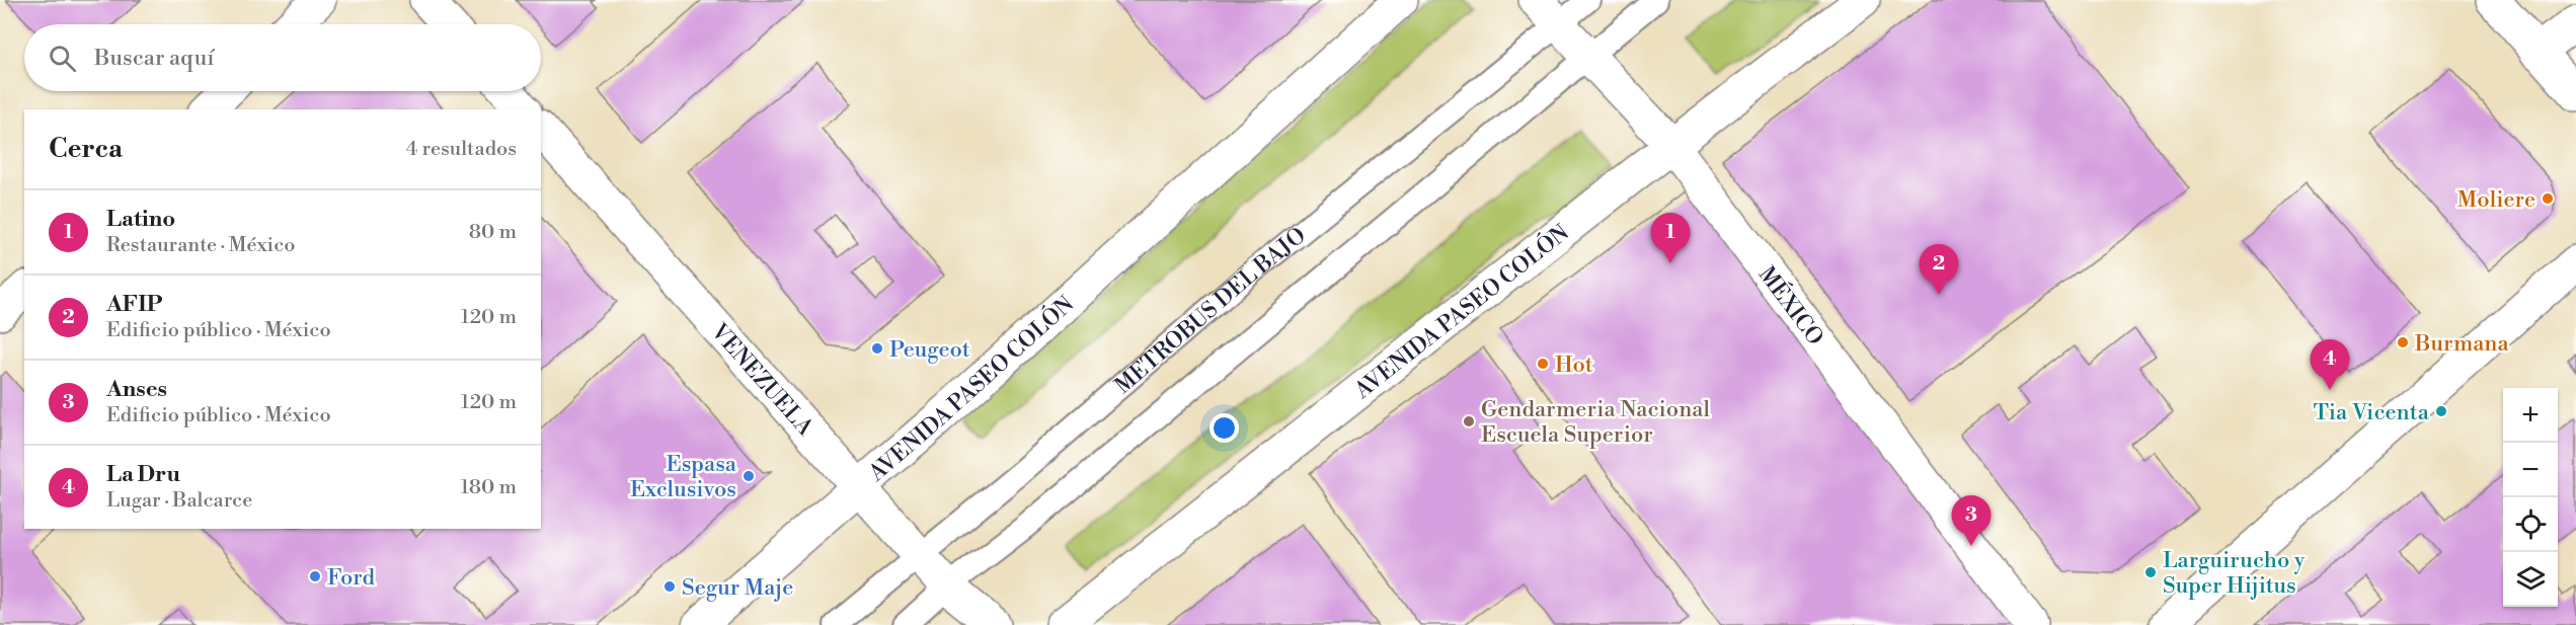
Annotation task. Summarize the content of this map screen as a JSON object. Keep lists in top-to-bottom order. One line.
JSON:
{"streets":{"street":["MÉXICO","AVENIDA PASEO COLÓN","VENEZUELA"],"lane":["METROBUS DEL BAJO"]},"crossings":[["MÉXICO","METROBUS DEL BAJO"],["MÉXICO","AVENIDA PASEO COLÓN"],["METROBUS DEL BAJO","VENEZUELA"],["AVENIDA PASEO COLÓN","VENEZUELA"]],"places":["Moliere","Burmana","Peugeot","Hot","Tia Vicenta","Gendarmeria Nacional Escuela Superior","Espasa Exclusivos","Larguirucho y Super Hijitus","Ford","Segur Maje"],"page":{"search":"Buscar aquí","heading":["Cerca","4 resultados"],"list":[{"mark":"1","name":"Latino","note":"Restaurante · México","value":"80 m"},{"mark":"2","name":"AFIP","note":"Edificio público · México","value":"120 m"},{"mark":"3","name":"Anses","note":"Edificio público · México","value":"120 m"},{"mark":"4","name":"La Dru","note":"Lugar · Balcarce","value":"180 m"}],"pins":["1","2","4","3"],"map_buttons":["+","−"]}}
